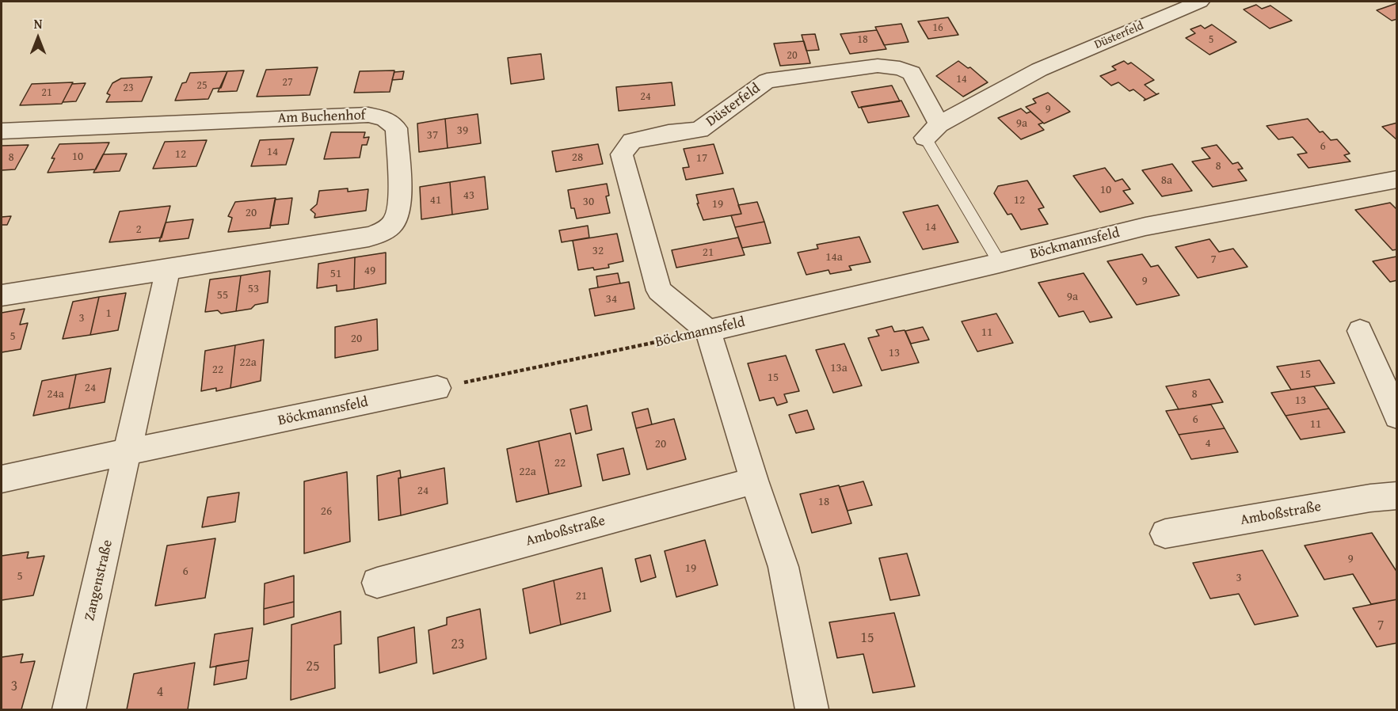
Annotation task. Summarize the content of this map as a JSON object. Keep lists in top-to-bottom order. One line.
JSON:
{"streets":{"street":["Düsterfeld","Am Buchenhof","Böckmannsfeld","Amboßstraße","Zangenstraße"]},"crossings":[["Düsterfeld","Böckmannsfeld"],["Böckmannsfeld","Zangenstraße"]],"house_numbers":["16","18","5","20","14","27","25","23","21","24","9","9a","39","37","6","14","12","10","8","28","17","8","8a","10","43","41","12","30","19","20","14","2","32","21","14a","7","49","51","9","53","55","9a","34","1","3","11","5","20","13","22a","13a","22","15","15","24","24a","8","13","6","11","4","20","22","22a","24","18","26","9","19","6","5","3","21","7","15","23","25","3","4"],"north":"top"}
